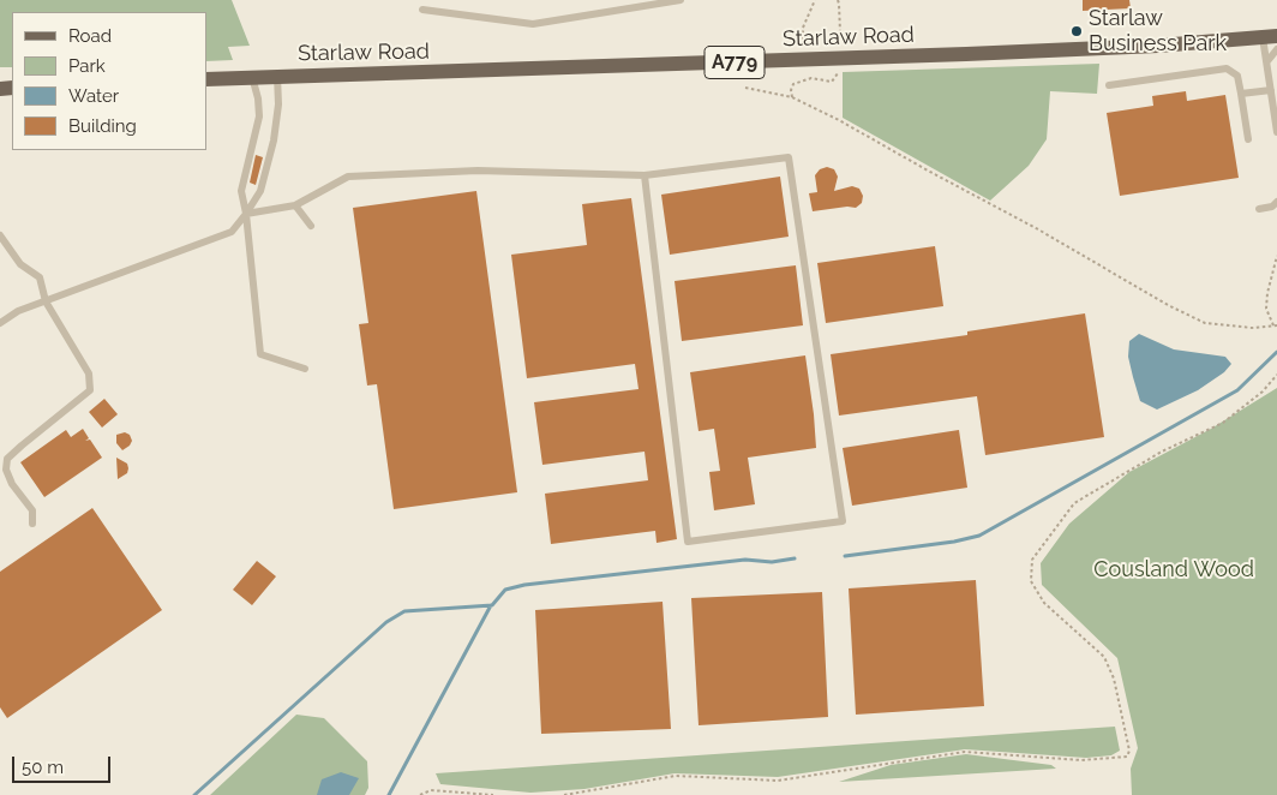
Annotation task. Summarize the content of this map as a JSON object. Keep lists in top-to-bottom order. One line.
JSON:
{"streets":{"main road":["Starlaw Road","A779"]},"parks":["Cousland Wood"],"places":["Starlaw Business Park"],"legend":["Road","Park","Water","Building"],"scale_bar":"50 m"}
